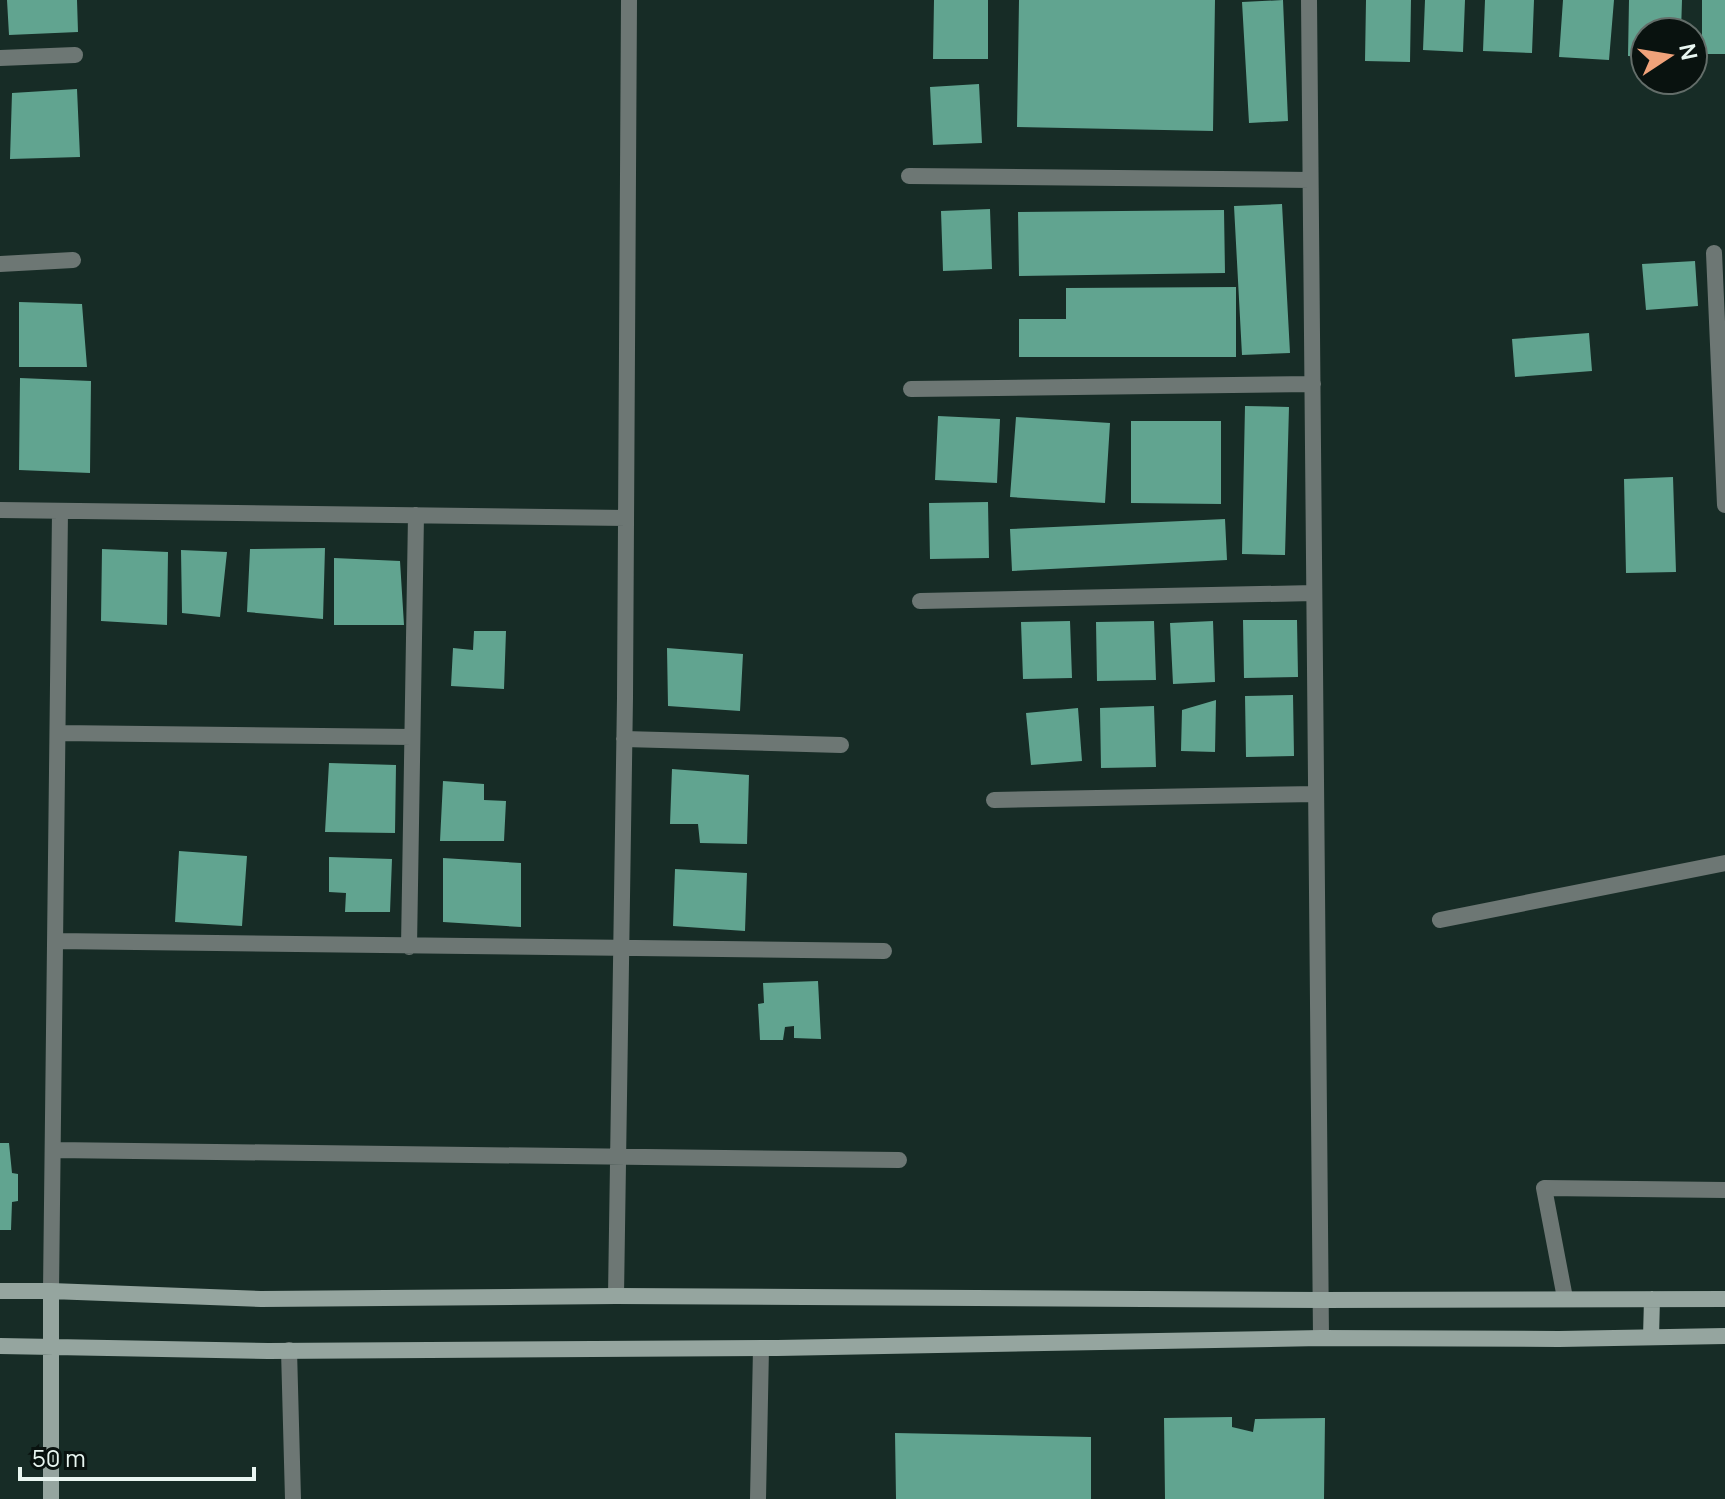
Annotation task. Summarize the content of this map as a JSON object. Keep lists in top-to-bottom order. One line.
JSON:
{"scale_bar":"50 m","north":"right"}
